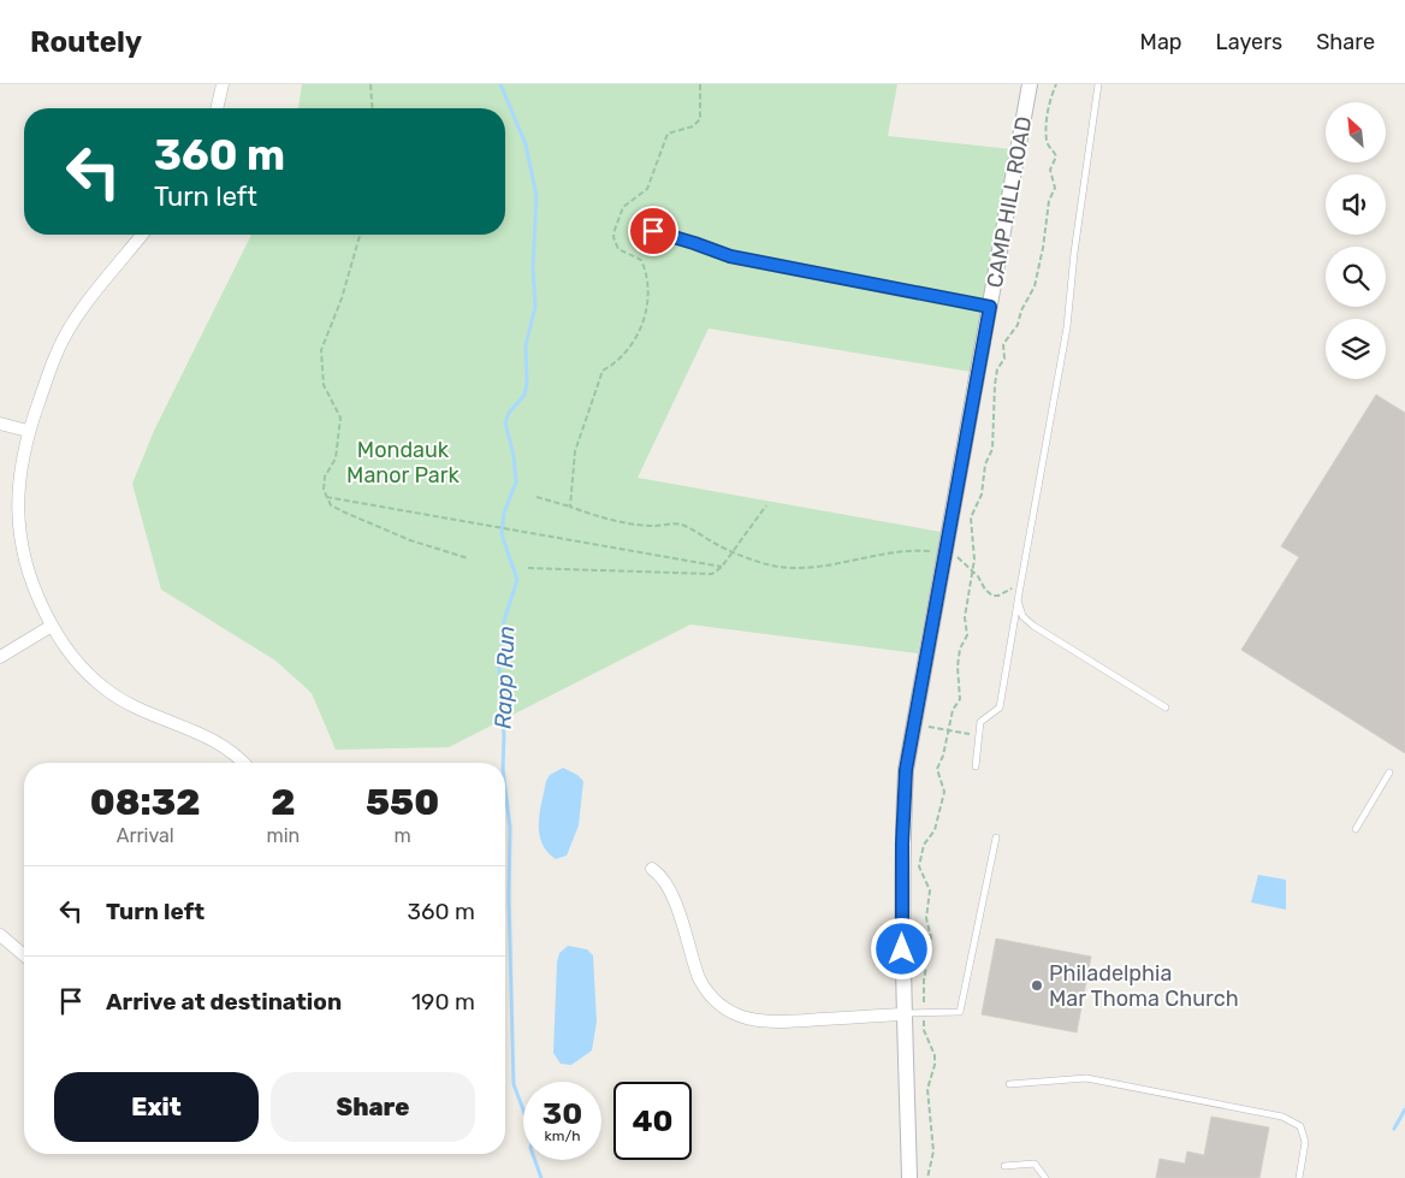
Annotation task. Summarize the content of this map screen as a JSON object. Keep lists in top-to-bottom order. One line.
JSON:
{"streets":{"street":["CAMP HILL ROAD"]},"water":["Rapp Run"],"parks":["Mondauk Manor Park"],"places":["Philadelphia Mar Thoma Church"],"north":"top left","page":{"header":"Routely","nav":["Map","Layers","Share"],"turn":["360 m","Turn left"],"eta":["08:32","Arrival","2","min","550","m"],"list":[{"name":"Turn left","value":"360 m"},{"name":"Arrive at destination","value":"190 m"}],"buttons":["Exit","Share"],"speed":"30 km/h","limit":"40"}}
